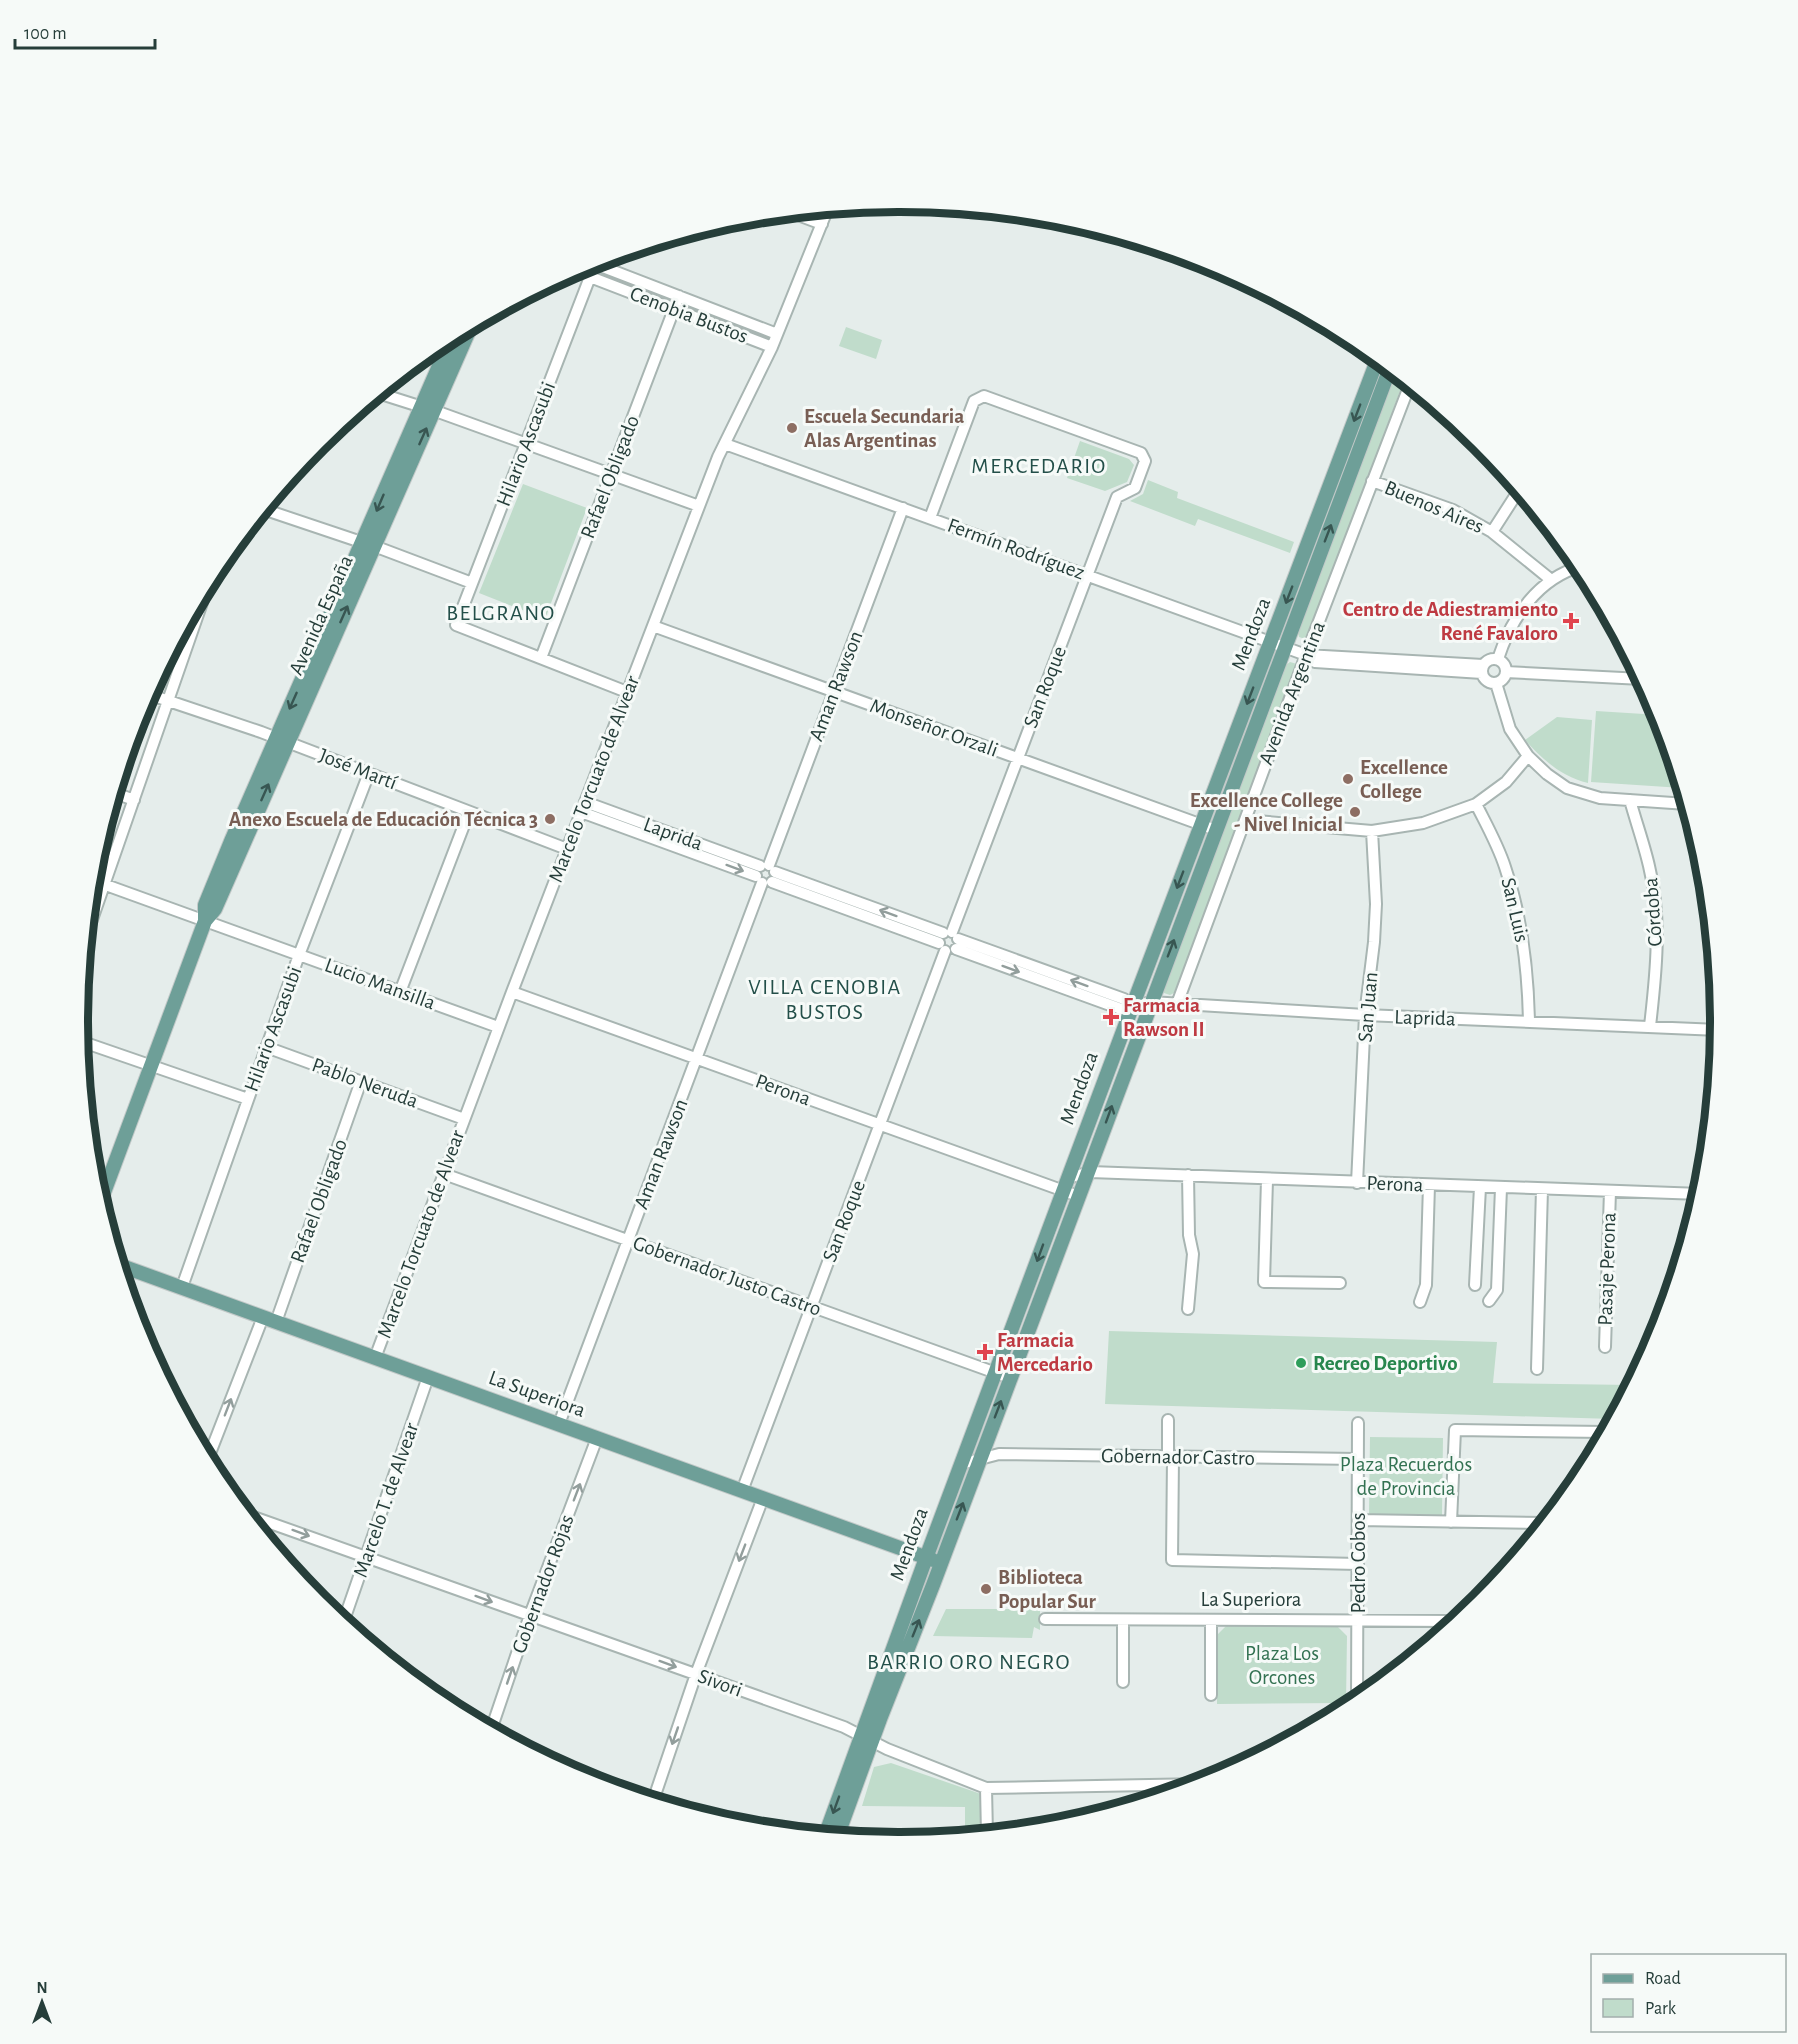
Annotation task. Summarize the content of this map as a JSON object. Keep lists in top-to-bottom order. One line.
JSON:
{"streets":{"main road":["Avenida España","Mendoza","La Superiora"],"street":["Cenobia Bustos","Hilario Ascasubi","Rafael Obligado","Buenos Aires","Fermín Rodríguez","Aman Rawson","San Roque","Avenida Argentina","Monseñor Orzali","José Martí","Marcelo Torcuato de Alvear","Laprida","San Luis","Córdoba","Lucio Mansilla","San Juan","Pablo Neruda","Perona","Pasaje Perona","Gobernador Justo Castro","Gobernador Castro","Marcelo T. de Alvear","Pedro Cobos","Gobernador Rojas","Sivori"]},"crossings":[["Cenobia Bustos","Hilario Ascasubi"],["Cenobia Bustos","Rafael Obligado"],["Cenobia Bustos","Marcelo Torcuato de Alvear"],["Hilario Ascasubi","Rafael Obligado"],["Hilario Ascasubi","José Martí"],["Hilario Ascasubi","Lucio Mansilla"],["Hilario Ascasubi","Pablo Neruda"],["Hilario Ascasubi","La Superiora"],["Rafael Obligado","Pablo Neruda"],["Rafael Obligado","La Superiora"],["Buenos Aires","Avenida Argentina"],["Fermín Rodríguez","Mendoza"],["Fermín Rodríguez","Aman Rawson"],["Fermín Rodríguez","San Roque"],["Fermín Rodríguez","Avenida Argentina"],["Fermín Rodríguez","Marcelo Torcuato de Alvear"],["Avenida España","José Martí"],["Avenida España","Lucio Mansilla"],["Mendoza","Monseñor Orzali"],["Mendoza","Laprida"],["Mendoza","Perona"],["Mendoza","Gobernador Justo Castro"],["Mendoza","La Superiora"],["Mendoza","Gobernador Castro"],["Mendoza","Sivori"],["Aman Rawson","Monseñor Orzali"],["Aman Rawson","Laprida"],["Aman Rawson","Perona"],["Aman Rawson","Gobernador Justo Castro"],["Aman Rawson","La Superiora"],["San Roque","Monseñor Orzali"],["San Roque","Laprida"],["San Roque","Perona"],["San Roque","Gobernador Justo Castro"],["San Roque","La Superiora"],["Avenida Argentina","Laprida"],["Monseñor Orzali","Marcelo Torcuato de Alvear"],["José Martí","Marcelo Torcuato de Alvear"],["Marcelo Torcuato de Alvear","Laprida"],["Marcelo Torcuato de Alvear","Lucio Mansilla"],["Marcelo Torcuato de Alvear","Pablo Neruda"],["Marcelo Torcuato de Alvear","Perona"],["Marcelo Torcuato de Alvear","Gobernador Justo Castro"],["Marcelo Torcuato de Alvear","La Superiora"],["Laprida","San Luis"],["Laprida","Córdoba"],["Laprida","San Juan"],["San Juan","Perona"],["Perona","Pasaje Perona"],["La Superiora","Marcelo T. de Alvear"],["La Superiora","Pedro Cobos"],["La Superiora","Gobernador Rojas"],["Gobernador Castro","Pedro Cobos"],["Marcelo T. de Alvear","Sivori"],["Gobernador Rojas","Sivori"]],"one_way":["Gobernador Rojas","Sivori"],"districts":["MERCEDARIO","BELGRANO","VILLA CENOBIA BUSTOS","BARRIO ORO NEGRO"],"parks":["Plaza Recuerdos de Provincia","Plaza Los Orcones"],"places":{"other":["Escuela Secundaria Alas Argentinas","Excellence College","Excellence College - Nivel Inicial","Anexo Escuela de Educación Técnica 3","Recreo Deportivo","Biblioteca Popular Sur"],"health":["Centro de Adiestramiento René Favaloro","Farmacia Rawson II","Farmacia Mercedario"]},"legend":["Road","Park"],"scale_bar":"100 m","north":"top"}
